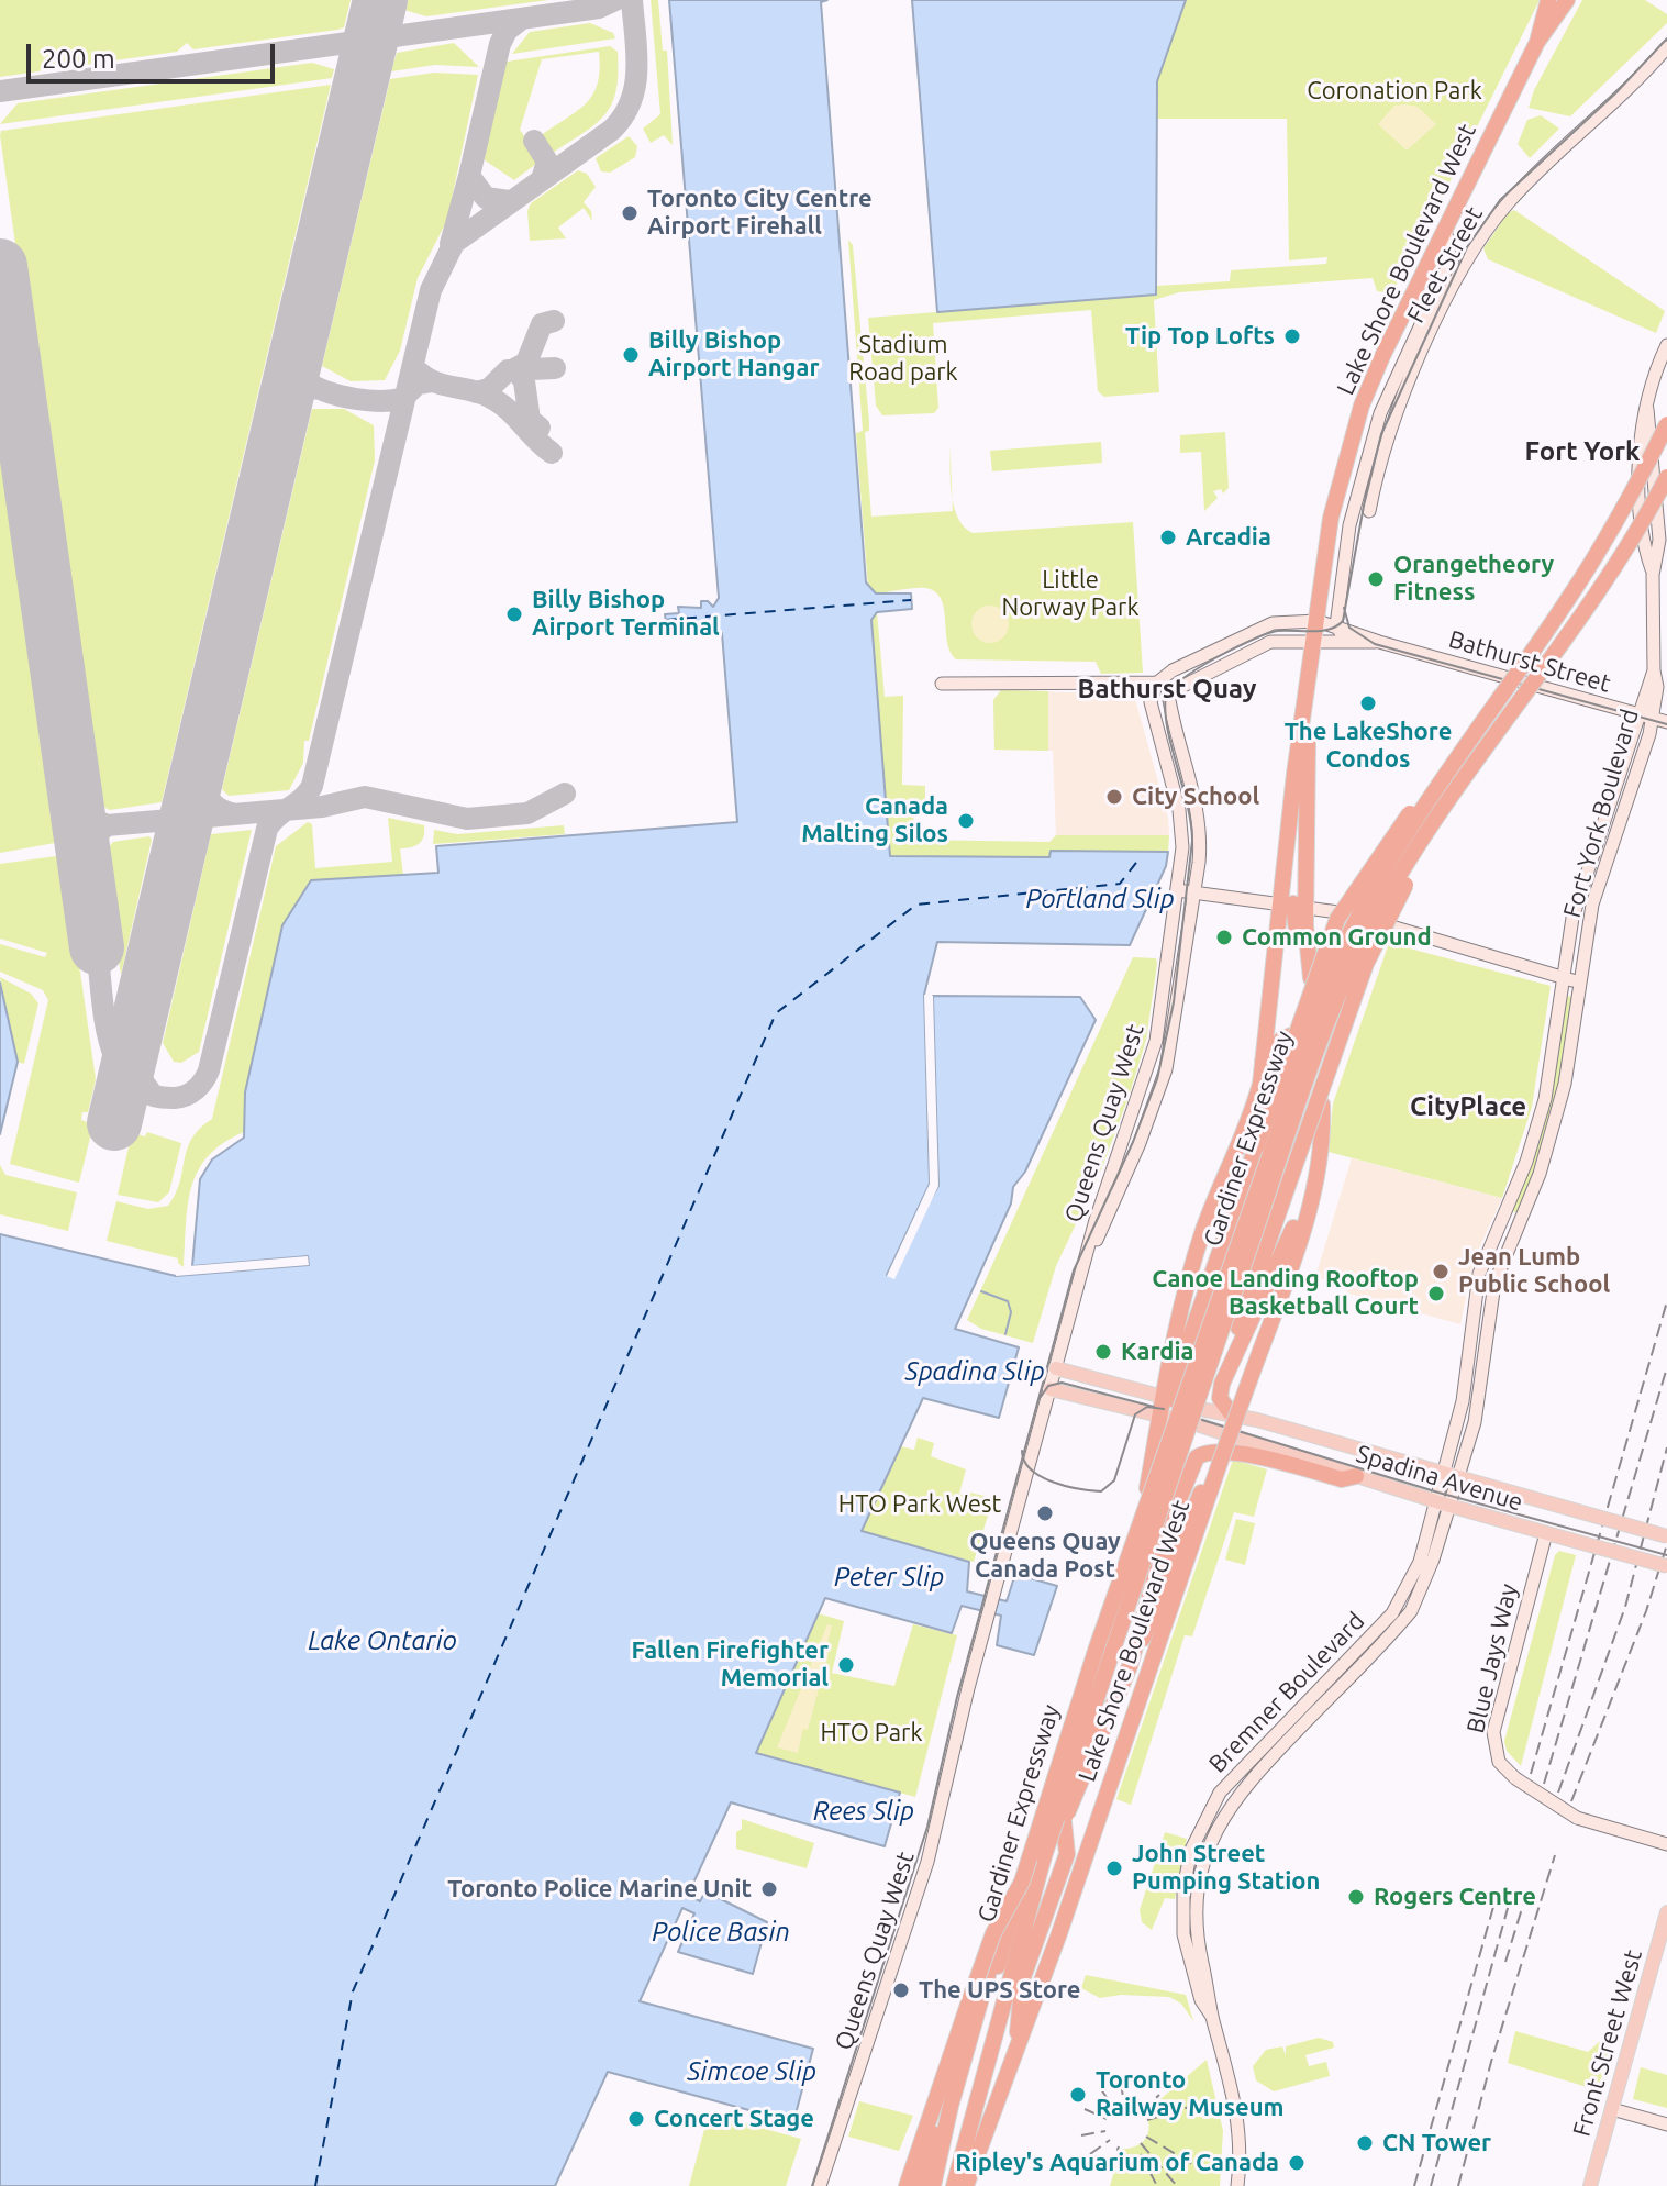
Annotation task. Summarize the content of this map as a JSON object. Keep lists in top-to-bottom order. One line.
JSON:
{"streets":{"highway":["Lake Shore Boulevard West","Gardiner Expressway"],"main road":["Spadina Avenue","Front Street West"],"street":["Fleet Street","Bathurst Street","Fort York Boulevard","Queens Quay West","Blue Jays Way","Bremner Boulevard"]},"crossings":[["Lake Shore Boulevard West","Fleet Street"],["Lake Shore Boulevard West","Bathurst Street"],["Fleet Street","Bathurst Street"],["Bathurst Street","Fort York Boulevard"],["Bathurst Street","Queens Quay West"],["Fort York Boulevard","Spadina Avenue"],["Fort York Boulevard","Bremner Boulevard"],["Spadina Avenue","Blue Jays Way"],["Spadina Avenue","Bremner Boulevard"]],"districts":["Fort York","Bathurst Quay","CityPlace"],"water":["Portland Slip","Spadina Slip","Peter Slip","Lake Ontario","Rees Slip","Police Basin","Simcoe Slip"],"parks":["Coronation Park","Stadium Road park","Little Norway Park","HTO Park West","HTO Park"],"places":["Toronto City Centre Airport Firehall","Tip Top Lofts","Billy Bishop Airport Hangar","Arcadia","Orangetheory Fitness","Billy Bishop Airport Terminal","The LakeShore Condos","City School","Canada Malting Silos","Common Ground","Jean Lumb Public School","Canoe Landing Rooftop Basketball Court","Kardia","Queens Quay Canada Post","Fallen Firefighter Memorial","John Street Pumping Station","Toronto Police Marine Unit","Rogers Centre","The UPS Store","Toronto Railway Museum","Concert Stage","CN Tower","Ripley's Aquarium of Canada"],"scale_bar":"200 m"}
